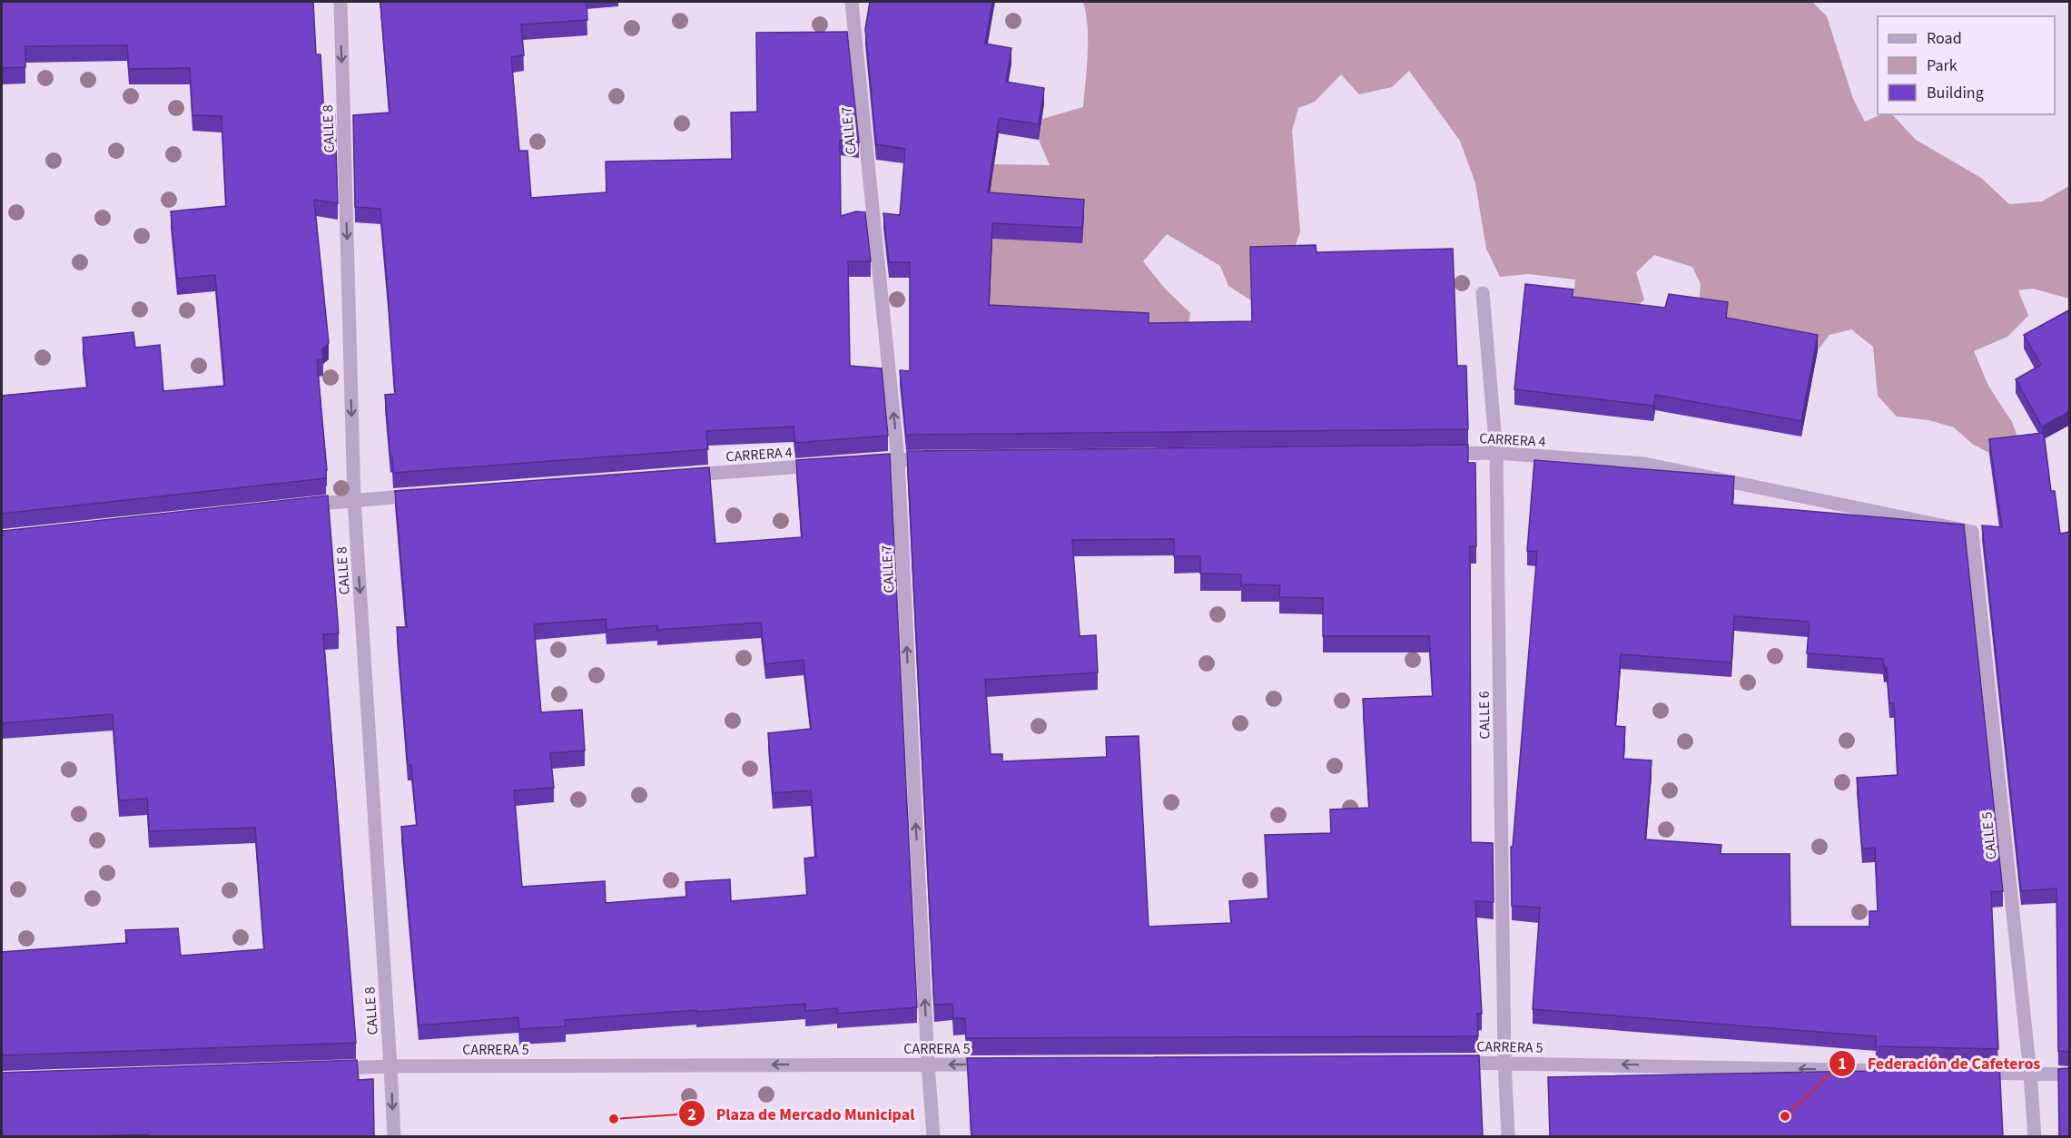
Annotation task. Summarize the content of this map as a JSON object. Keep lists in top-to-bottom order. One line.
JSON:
{"streets":{"street":["CALLE 8","CALLE 7","CARRERA 4","CALLE 6","CALLE 5","CARRERA 5"]},"crossings":[["CALLE 8","CARRERA 5"],["CALLE 7","CARRERA 5"],["CARRERA 4","CALLE 6"],["CARRERA 4","CALLE 5"],["CALLE 6","CARRERA 5"]],"one_way":["CALLE 8","CALLE 7","CARRERA 5"],"places":["Federación de Cafeteros","Plaza de Mercado Municipal"],"legend":["Road","Park","Building"]}
